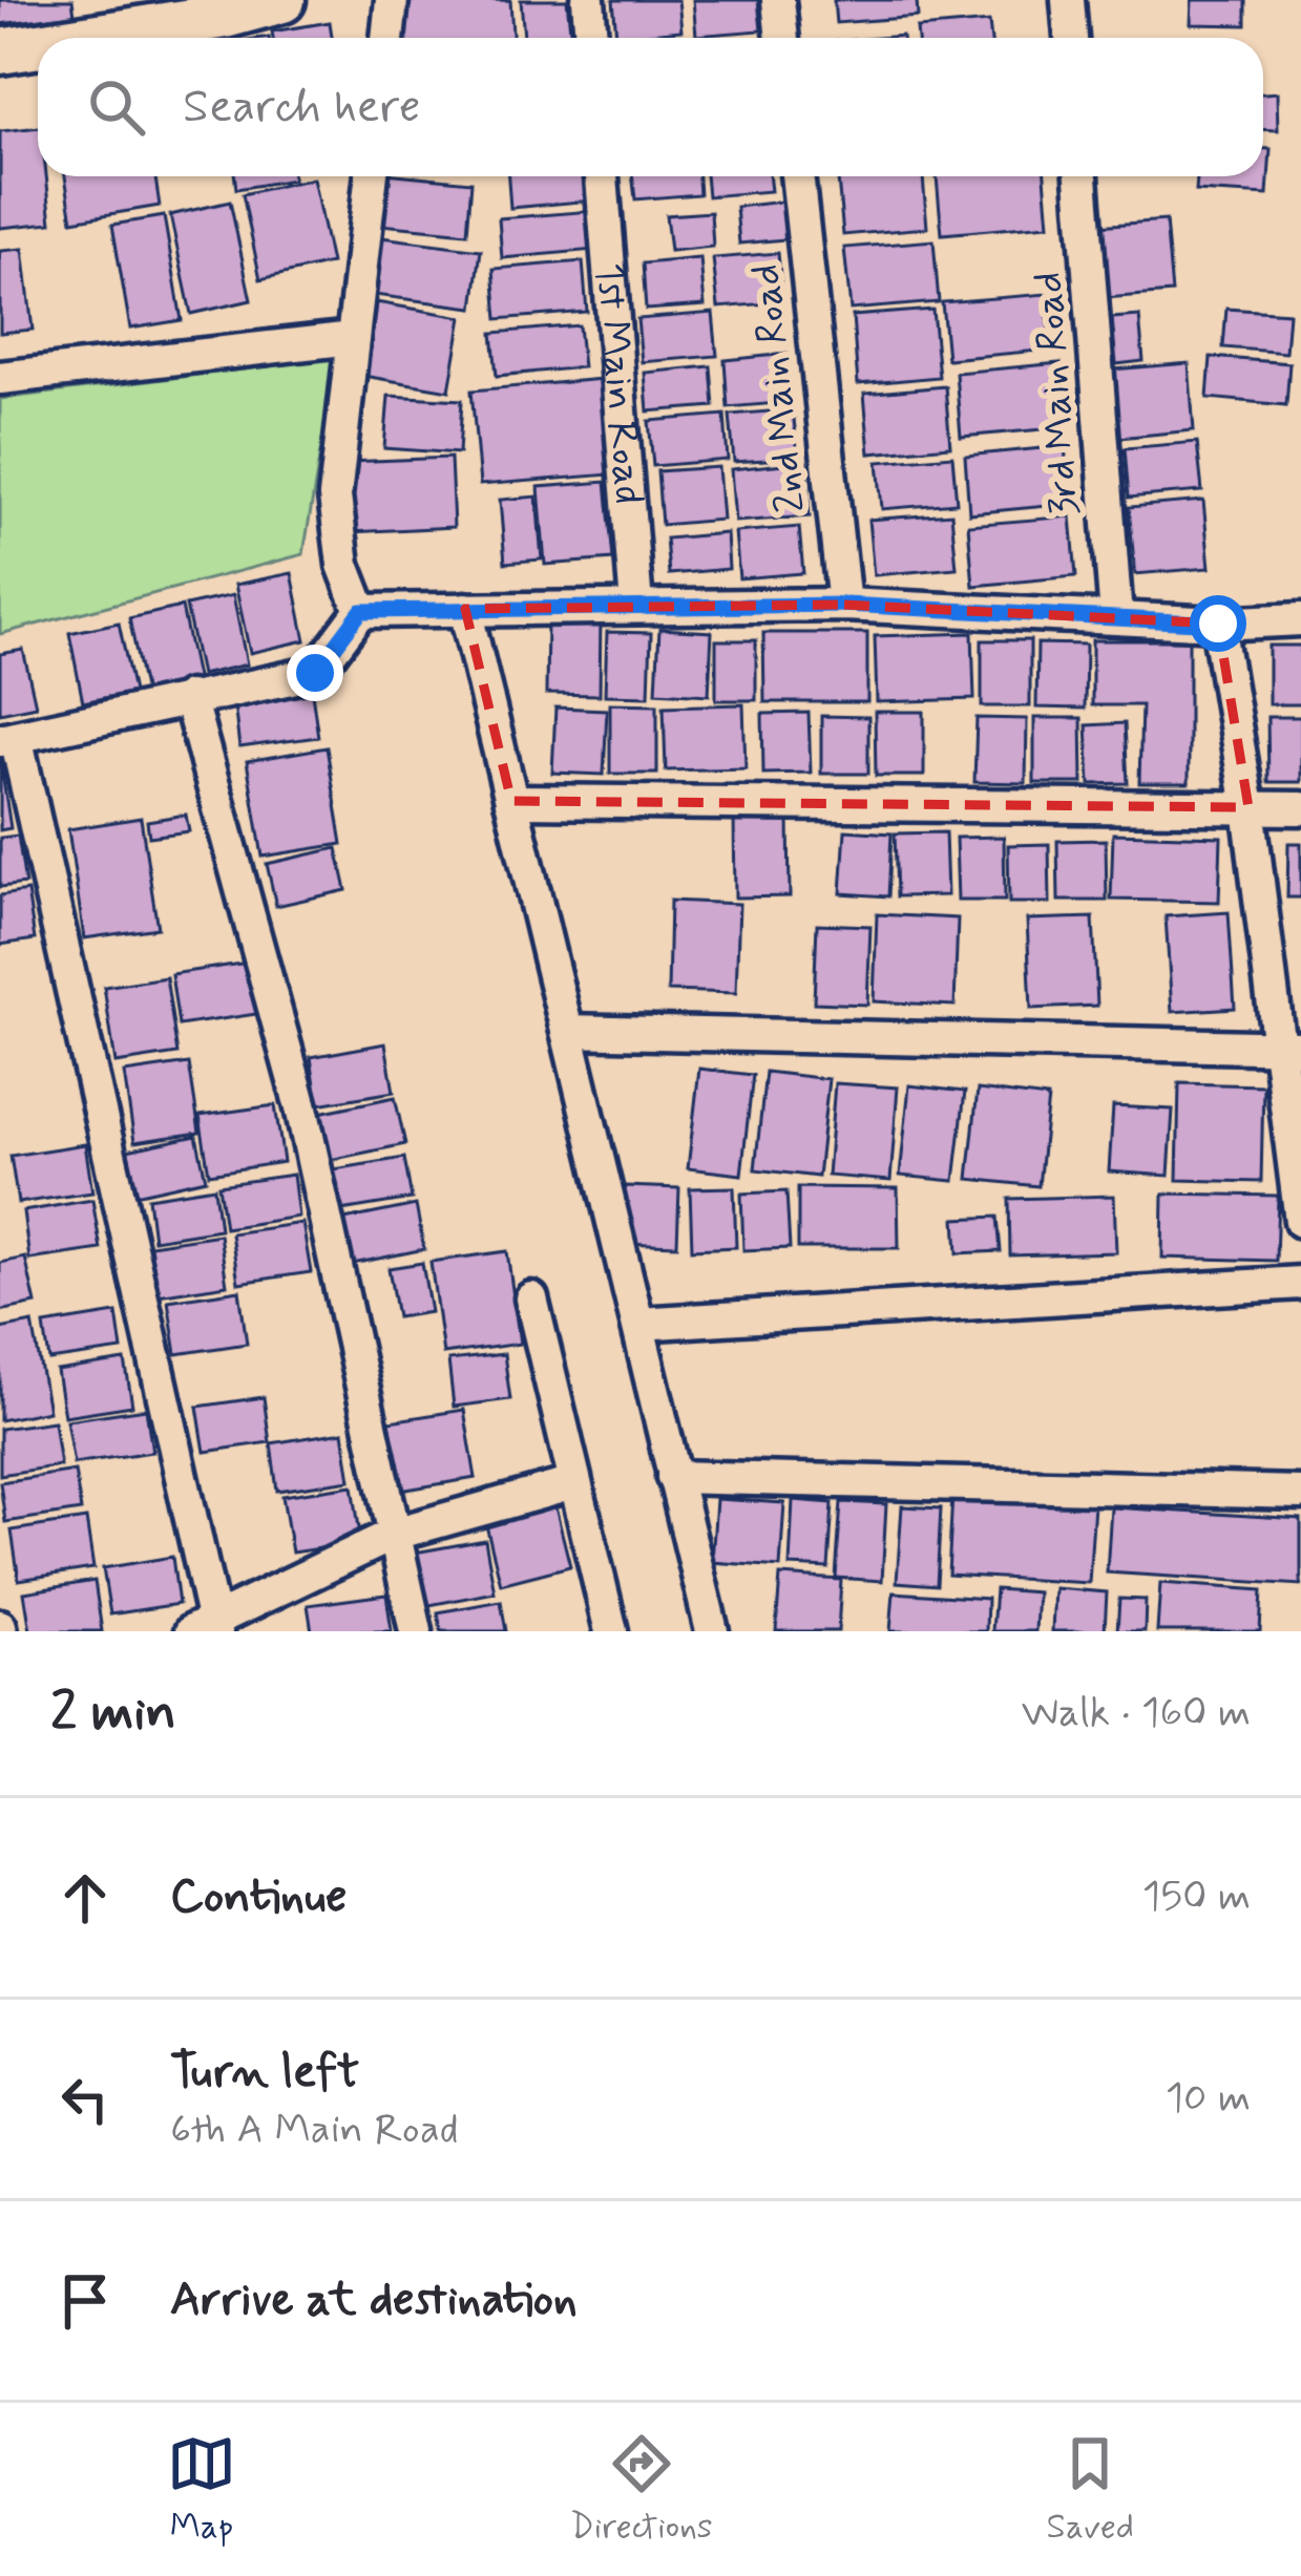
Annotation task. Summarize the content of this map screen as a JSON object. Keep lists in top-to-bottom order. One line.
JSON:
{"streets":{"street":["1st Main Road","2nd Main Road","3rd Main Road"]},"page":{"search":"Search here","heading":["2 min","Walk · 160 m"],"list":[["Continue","150 m"],["Turn left","6th A Main Road","10 m"],"Arrive at destination"],"nav":["Map","Directions","Saved"]}}
